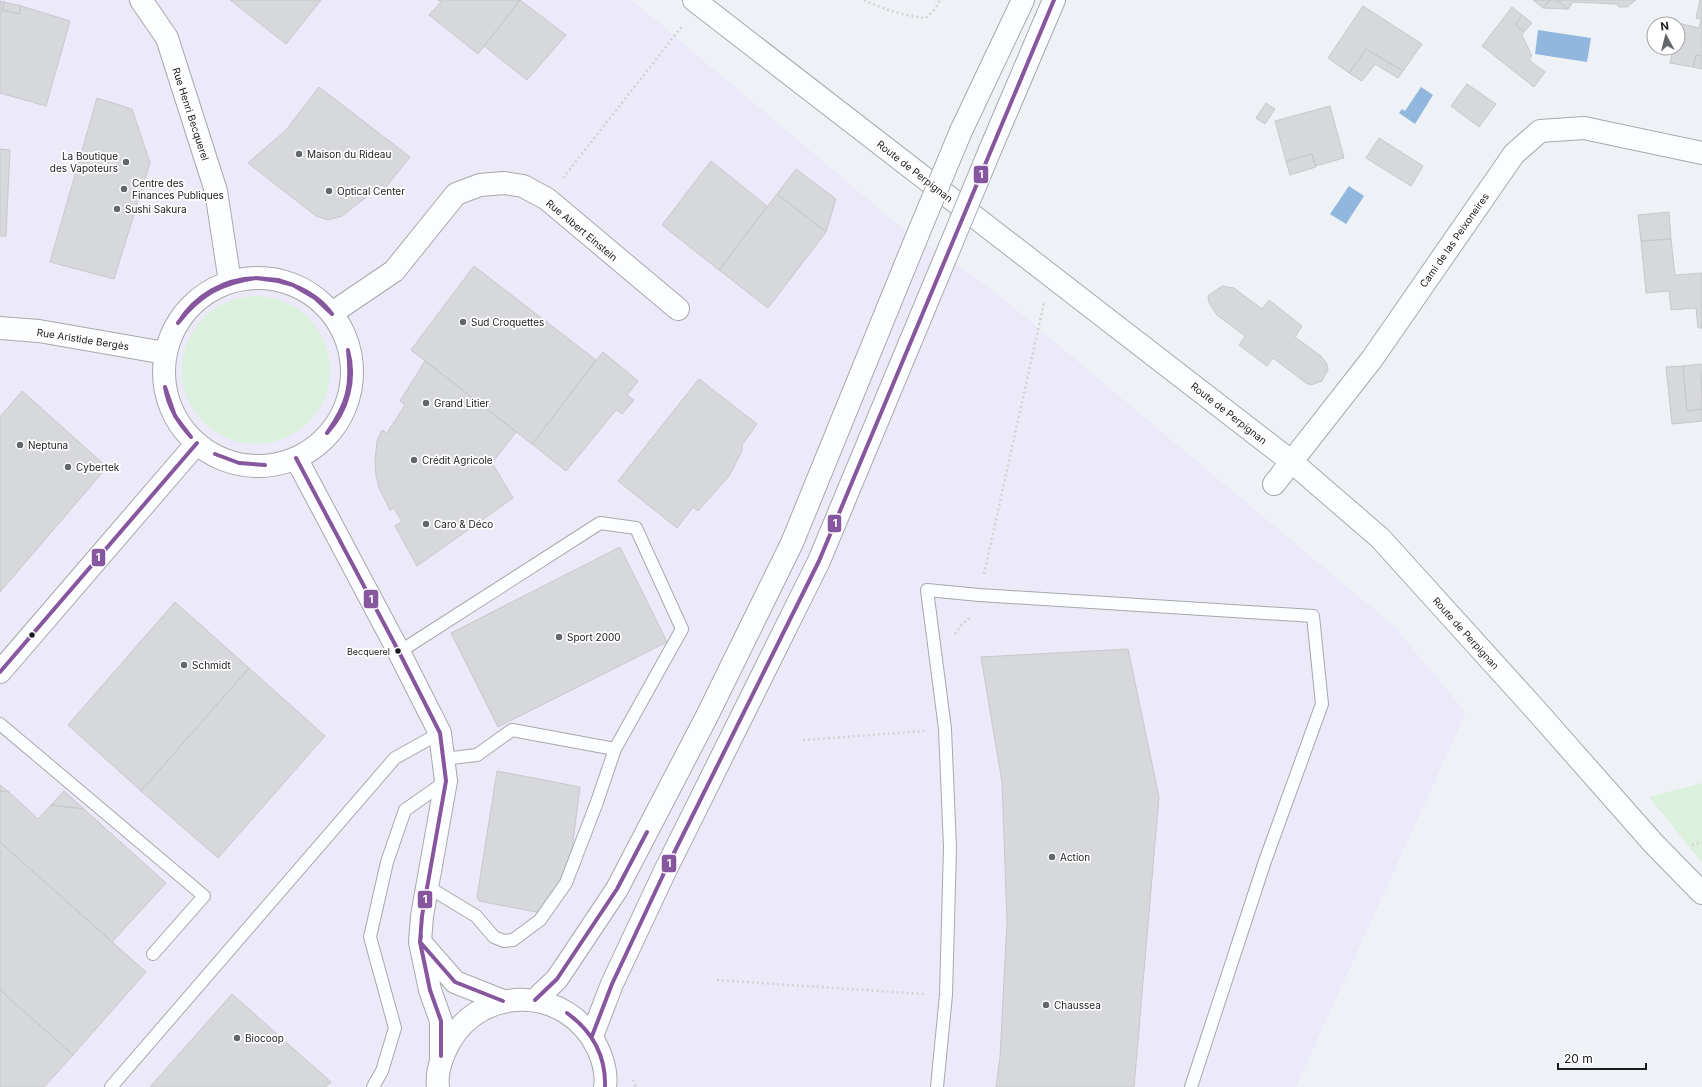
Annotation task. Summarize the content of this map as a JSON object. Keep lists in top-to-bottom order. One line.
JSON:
{"streets":{"street":["Rue Henri Becquerel","Route de Perpignan","Rue Albert Einstein","Cami de las Peixoneires","Rue Aristide Bergès"]},"crossings":[["Route de Perpignan","Cami de las Peixoneires"]],"places":["Maison du Rideau","La Boutique des Vapoteurs","Centre des Finances Publiques","Optical Center","Sushi Sakura","Sud Croquettes","Grand Litier","Neptuna","Crédit Agricole","Cybertek","Caro & Déco","Sport 2000","Becquerel","Schmidt","Action","Chaussea","Biocoop"],"lines":["transit line 1"],"scale_bar":"20 m","north":"top"}
